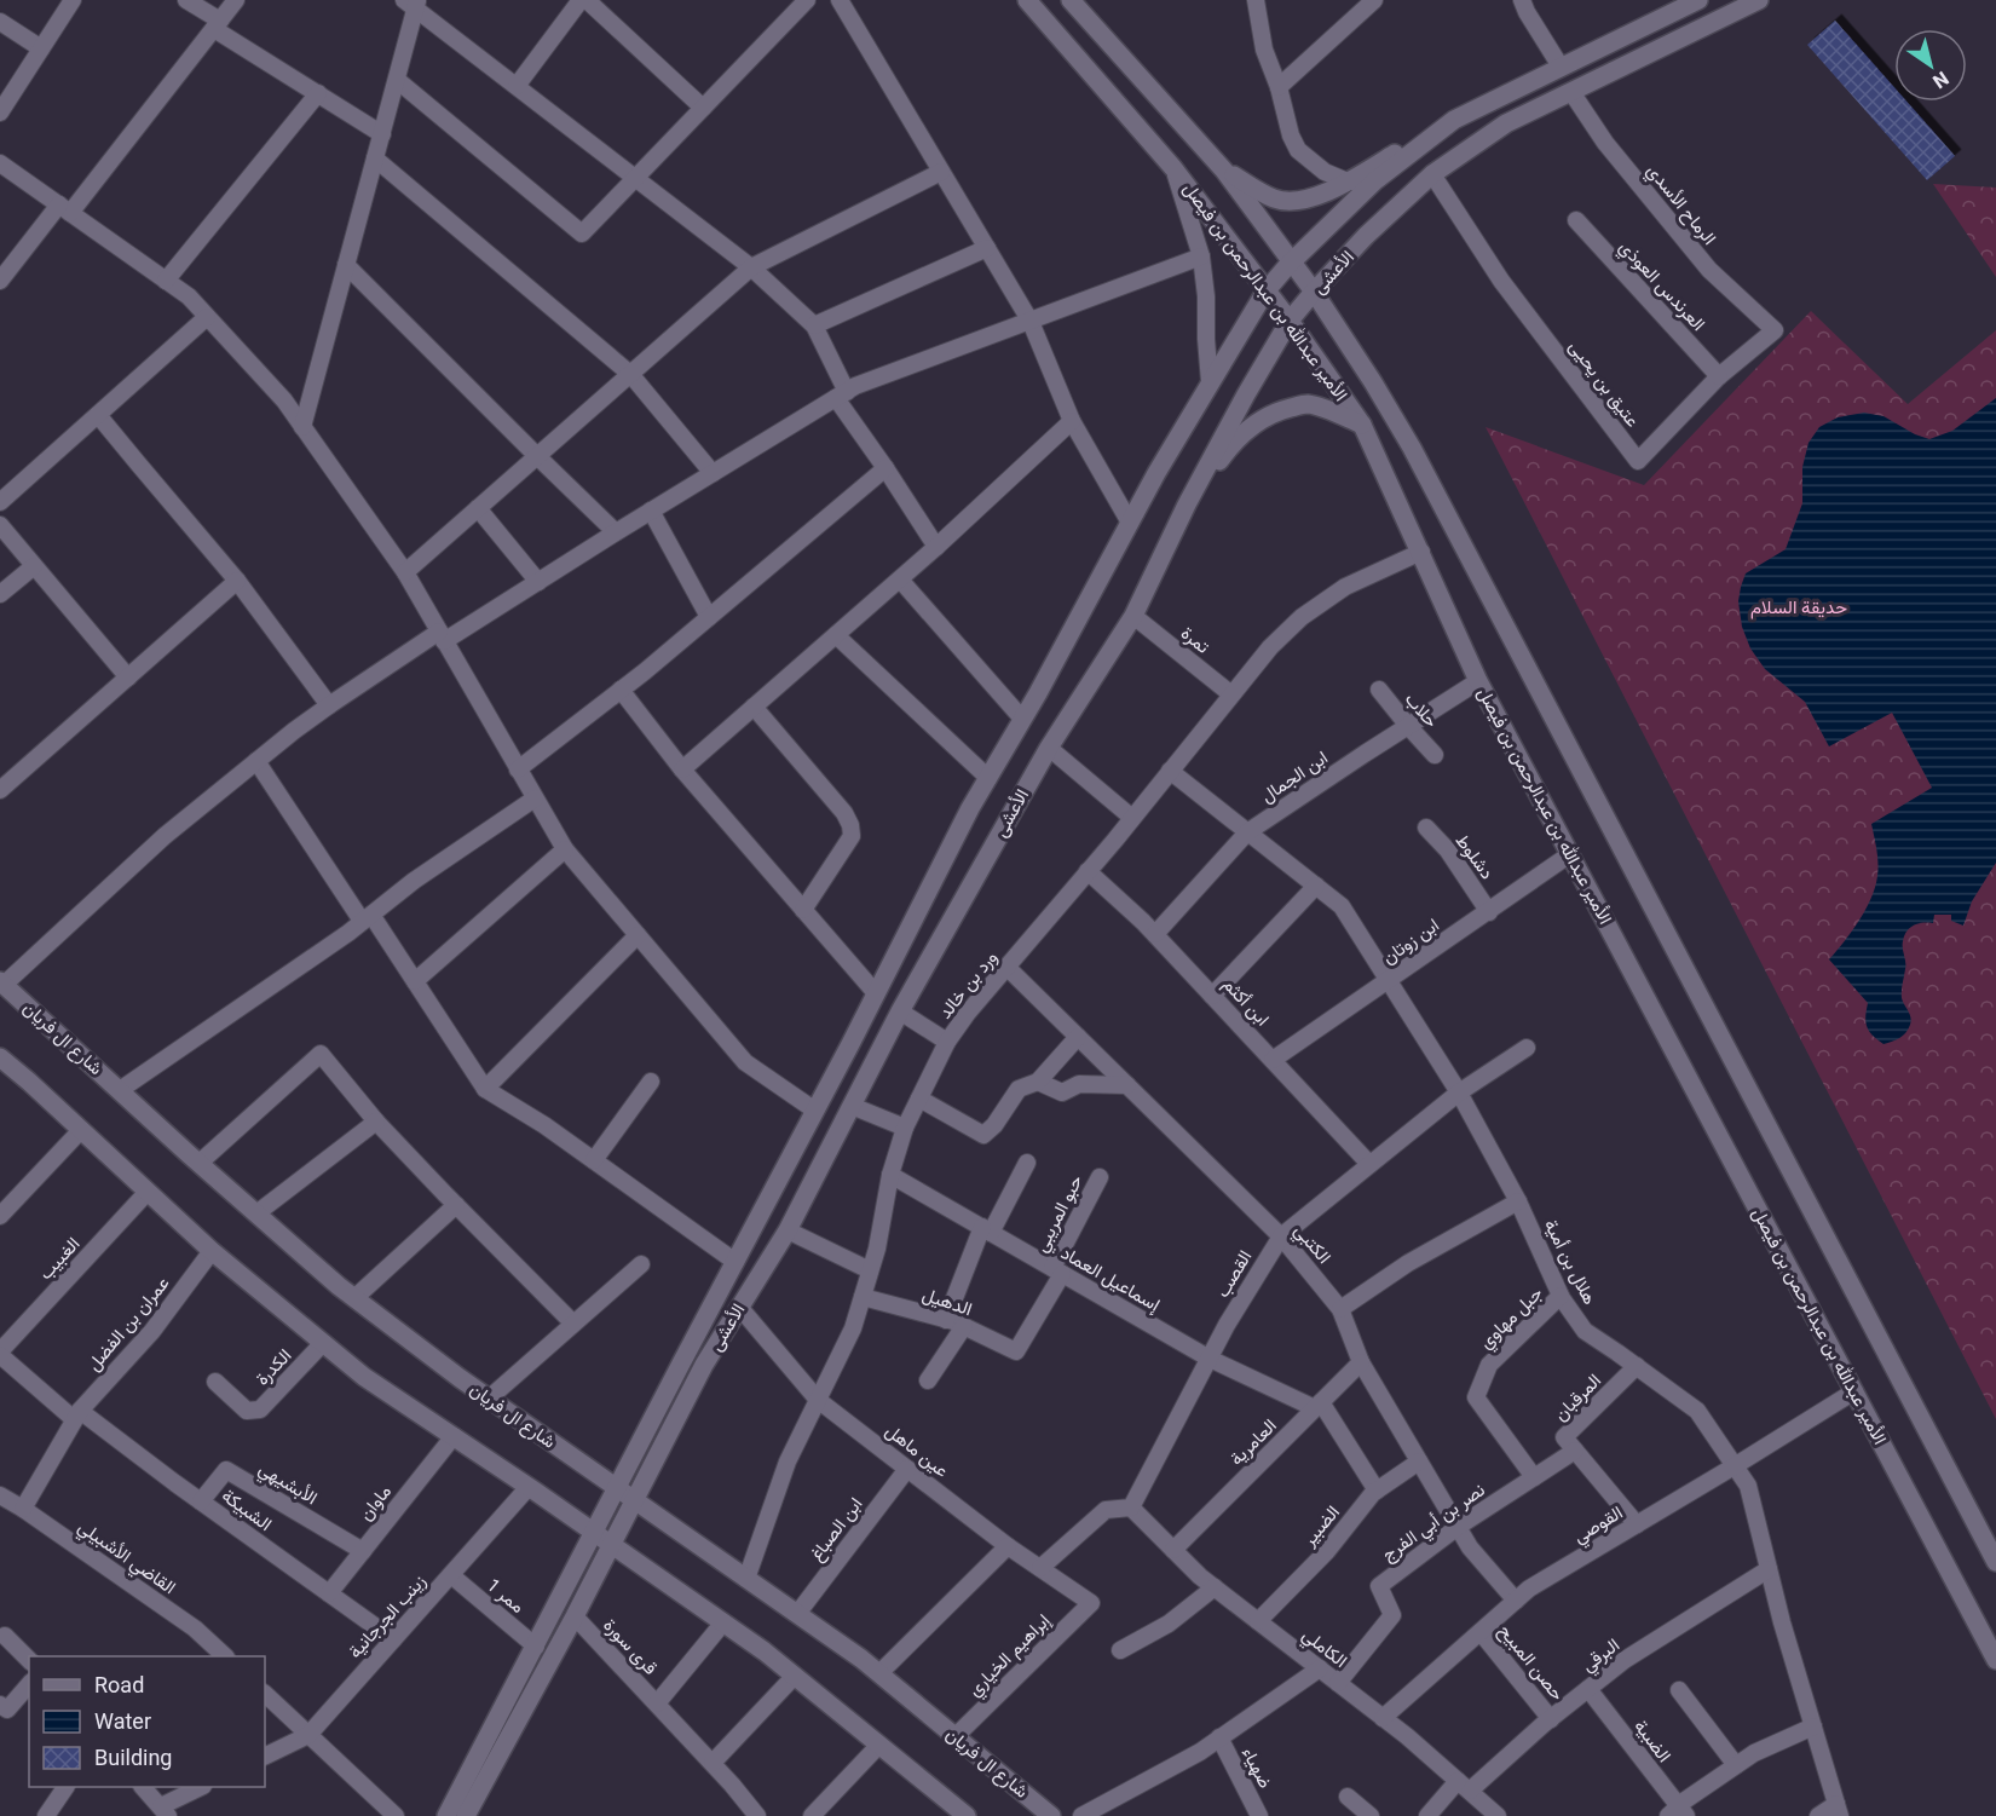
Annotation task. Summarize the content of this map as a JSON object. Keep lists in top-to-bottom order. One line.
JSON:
{"streets":{"main road":["الأعشى","الأمير عبدالله بن عبدالرحمن بن فيصل","شارع ال فريان"],"street":["الرماح الأسدي","العرندس العوذي","عتيق بن يحيى","تمرة","حلاب","ابن الجمال","دشلوط","ابن زوتان","ورد بن خالد","ابن أكثم","حبو المريبي","الكتبي","الغبيب","هلال بن أمية","القصب","إسماعيل العماد","الدهيل","جبل مهاوي","عمران بن الفضل","الكدرة","المرقبان","العامرية","عين ماهل","الأبشيهي","ماوان","الشبيكة","نصر بن أبي الفرج","القوصي","الضبير","ابن الصباغ","القاضي الأشبيلي","ممر 1","زينب الجرجانية","قرى سورة","الكاملي","إبراهيم الخياري","البرقي","حصن المبيح","الضبية","ضهياء"]},"crossings":[["الرماح الأسدي","الأعشى"],["الرماح الأسدي","عتيق بن يحيى"],["الأعشى","الأمير عبدالله بن عبدالرحمن بن فيصل"],["الأعشى","عتيق بن يحيى"],["الأعشى","تمرة"],["الأعشى","شارع ال فريان"],["الأعشى","عين ماهل"],["الأعشى","ممر 1"],["الأعشى","قرى سورة"],["العرندس العوذي","عتيق بن يحيى"],["الأمير عبدالله بن عبدالرحمن بن فيصل","ابن الجمال"],["الأمير عبدالله بن عبدالرحمن بن فيصل","ابن زوتان"],["الأمير عبدالله بن عبدالرحمن بن فيصل","ورد بن خالد"],["الأمير عبدالله بن عبدالرحمن بن فيصل","القوصي"],["تمرة","ورد بن خالد"],["حلاب","ابن الجمال"],["ابن الجمال","ابن أكثم"],["ابن الجمال","هلال بن أمية"],["دشلوط","ابن زوتان"],["ابن زوتان","ابن أكثم"],["ابن زوتان","هلال بن أمية"],["ورد بن خالد","ابن أكثم"],["ورد بن خالد","شارع ال فريان"],["ورد بن خالد","الكتبي"],["ورد بن خالد","هلال بن أمية"],["ورد بن خالد","إسماعيل العماد"],["ورد بن خالد","الدهيل"],["ورد بن خالد","عين ماهل"],["ابن أكثم","القصب"],["شارع ال فريان","ابن الصباغ"],["شارع ال فريان","إبراهيم الخياري"],["حبو المريبي","إسماعيل العماد"],["حبو المريبي","الدهيل"],["الكتبي","القصب"],["الكتبي","العامرية"],["الكتبي","نصر بن أبي الفرج"],["الكتبي","القوصي"],["الكتبي","الضبير"],["هلال بن أمية","القصب"],["هلال بن أمية","جبل مهاوي"],["هلال بن أمية","المرقبان"],["هلال بن أمية","القوصي"],["هلال بن أمية","البرقي"],["القصب","إسماعيل العماد"],["القصب","الكاملي"],["إسماعيل العماد","العامرية"],["جبل مهاوي","نصر بن أبي الفرج"],["عمران بن الفضل","الشبيكة"],["عمران بن الفضل","القاضي الأشبيلي"],["المرقبان","نصر بن أبي الفرج"],["المرقبان","القوصي"],["العامرية","الكاملي"],["عين ماهل","ابن الصباغ"],["عين ماهل","إبراهيم الخياري"],["الأبشيهي","ماوان"],["الأبشيهي","الشبيكة"],["ماوان","الشبيكة"],["الشبيكة","زينب الجرجانية"],["نصر بن أبي الفرج","الكاملي"],["القوصي","الكاملي"],["القوصي","حصن المبيح"],["الضبير","الكاملي"],["ممر 1","زينب الجرجانية"],["الكاملي","البرقي"],["البرقي","حصن المبيح"],["البرقي","الضبية"]],"parks":["حديقة السلام"],"legend":["Road","Water","Building"],"north":"bottom right"}
